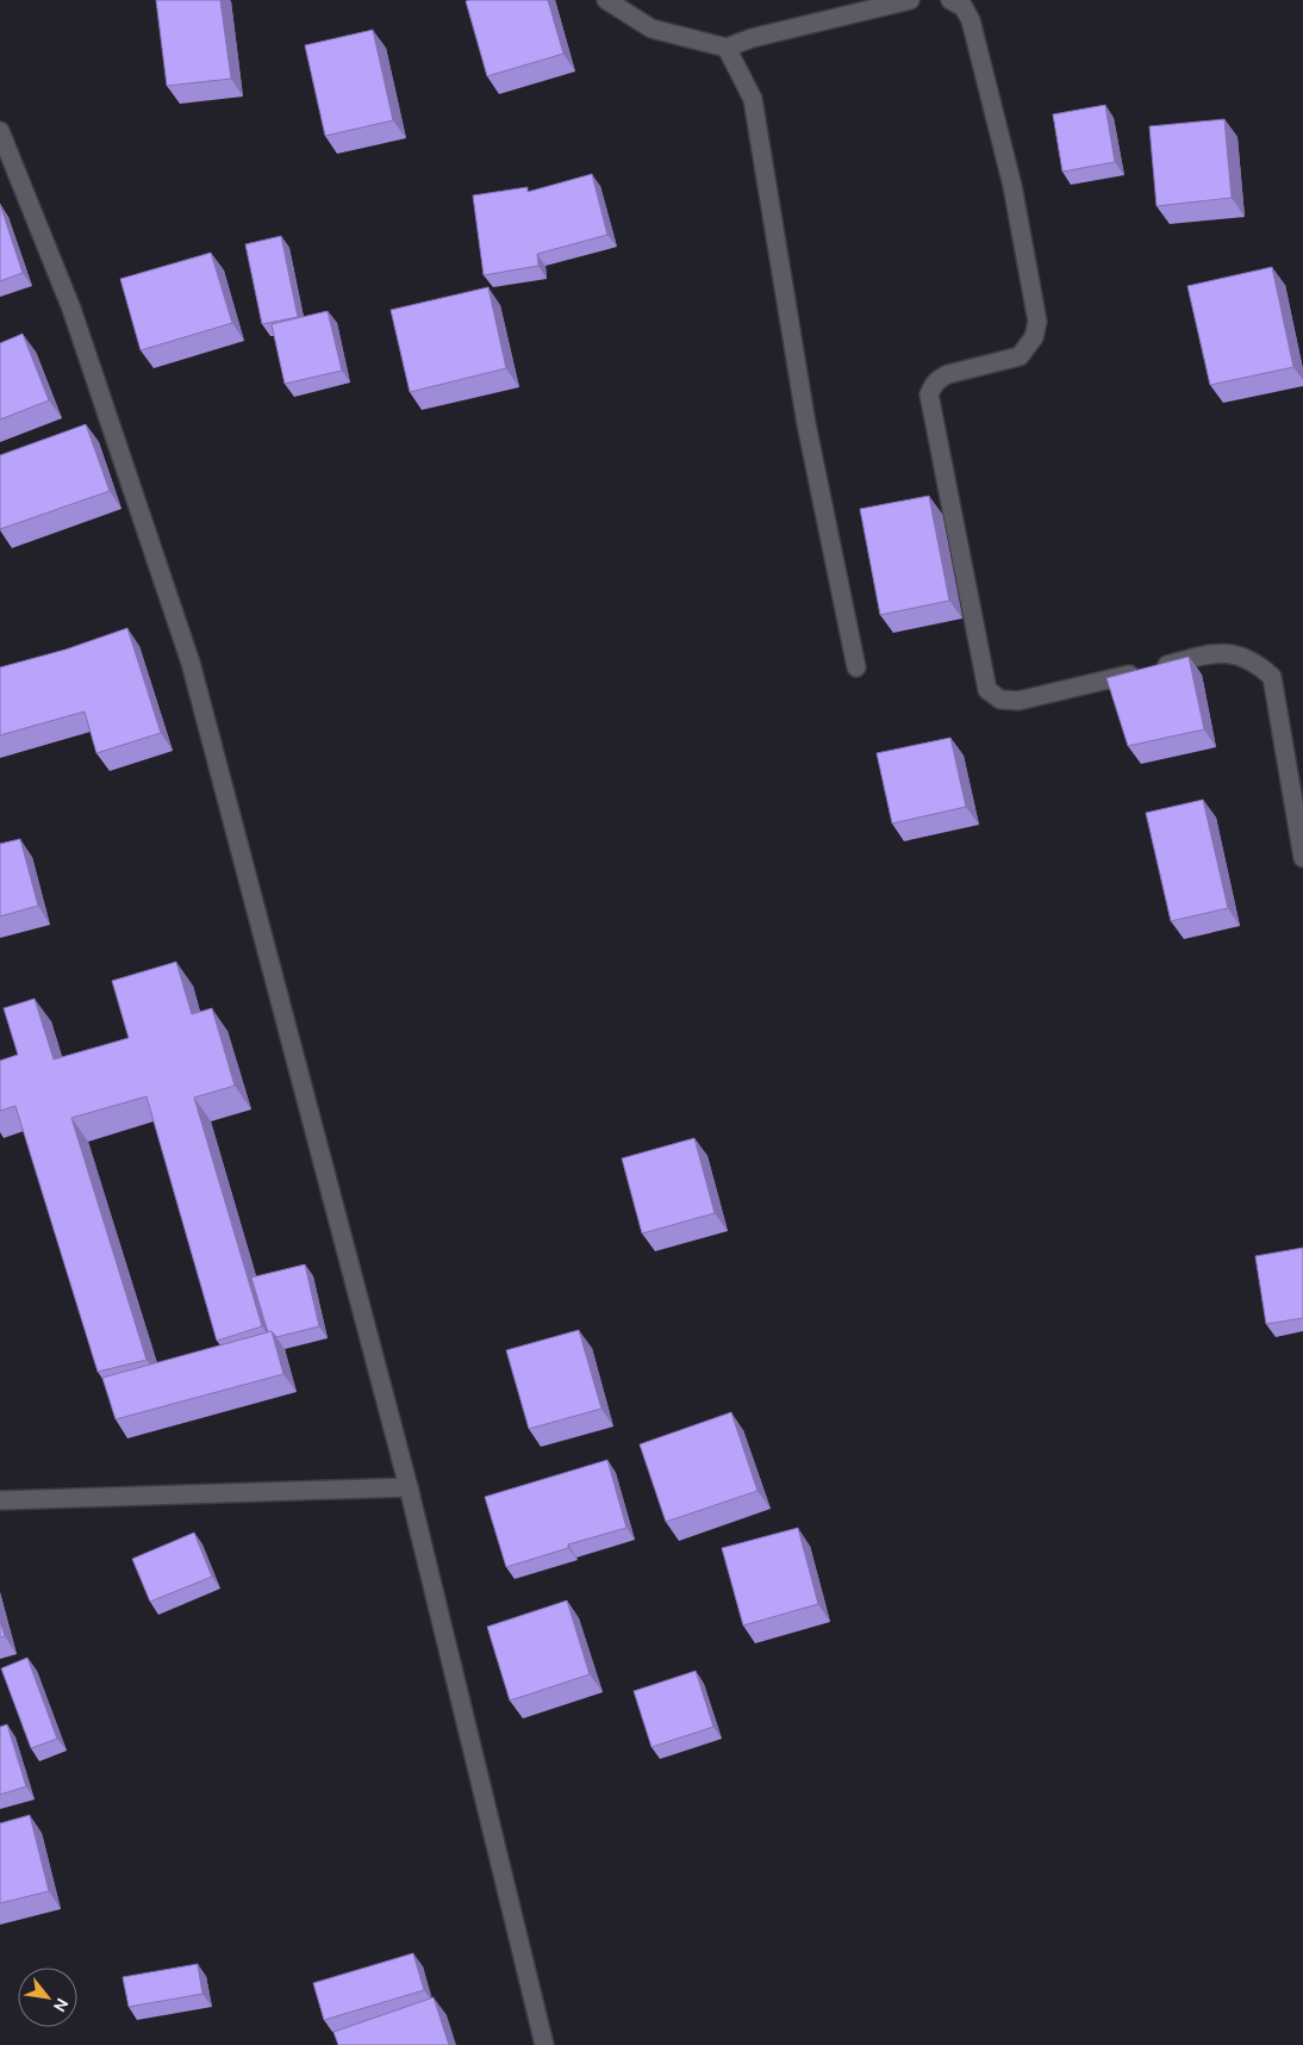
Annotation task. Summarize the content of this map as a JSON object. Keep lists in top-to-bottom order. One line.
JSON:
{"north":"bottom right"}
